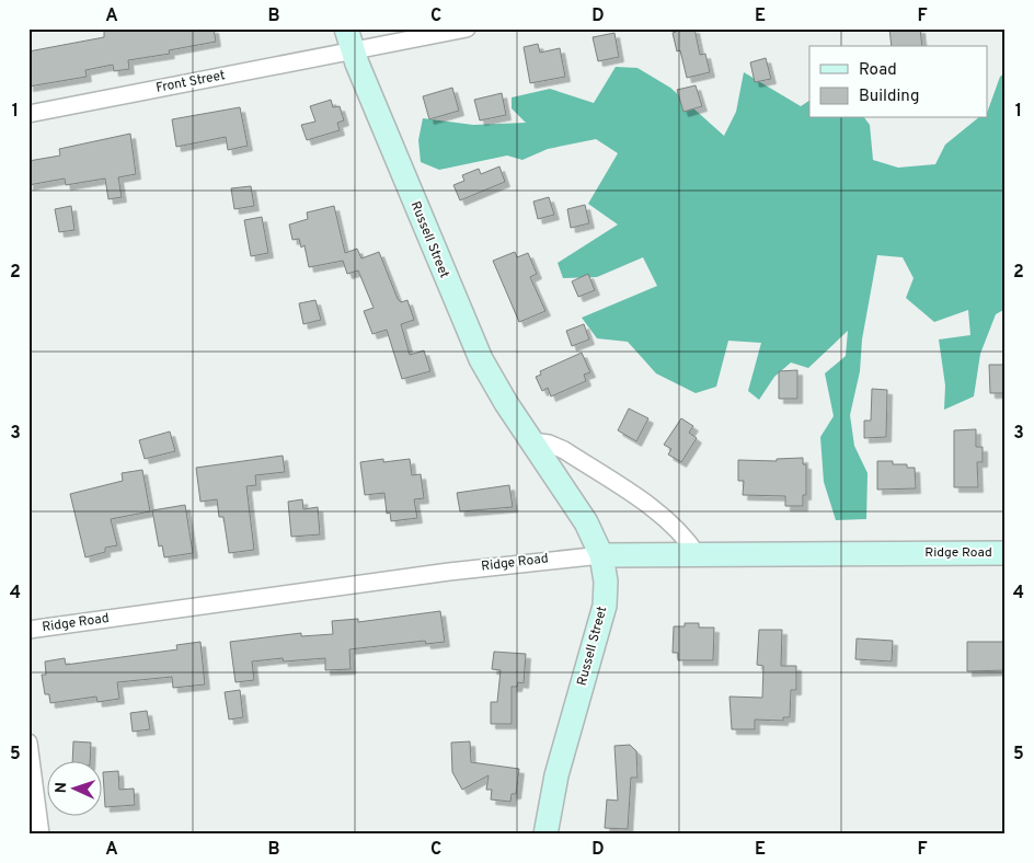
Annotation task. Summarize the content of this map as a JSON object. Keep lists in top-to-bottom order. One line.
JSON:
{"streets":{"main road":["Russell Street","Ridge Road"],"street":["Front Street"]},"crossings":[["Front Street","Russell Street"],["Russell Street","Ridge Road"]],"legend":["Road","Building"],"north":"left","grid":{"columns":["A","B","C","D","E","F"],"rows":["1","2","3","4","5"]}}
